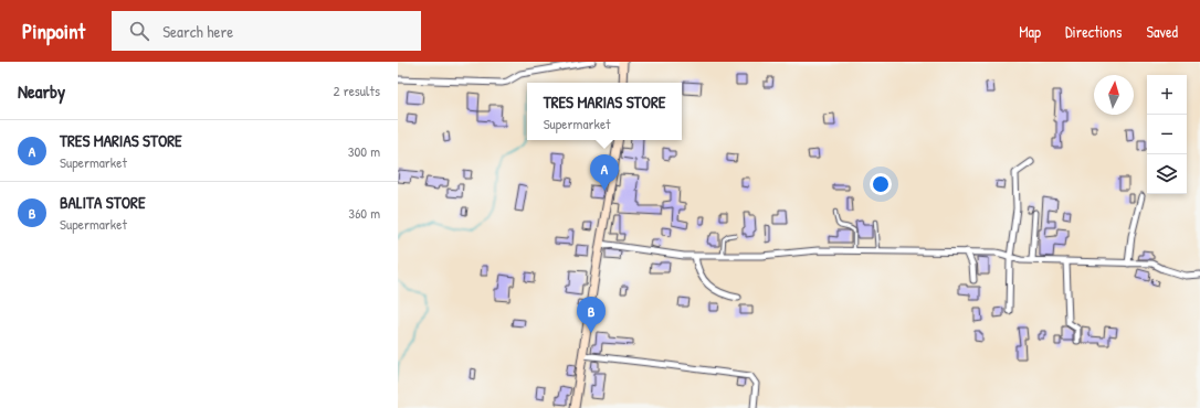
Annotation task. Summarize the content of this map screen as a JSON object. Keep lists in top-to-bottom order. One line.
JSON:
{"north":"top","page":{"header":"Pinpoint","search":"Search here","nav":["Map","Directions","Saved"],"heading":["Nearby","2 results"],"map_buttons":["+","−"],"popup":["TRES MARIAS STORE","Supermarket"],"list":[{"mark":"A","name":"TRES MARIAS STORE","note":"Supermarket","value":"300 m"},{"mark":"B","name":"BALITA STORE","note":"Supermarket","value":"360 m"}],"pins":["A","B"]}}
